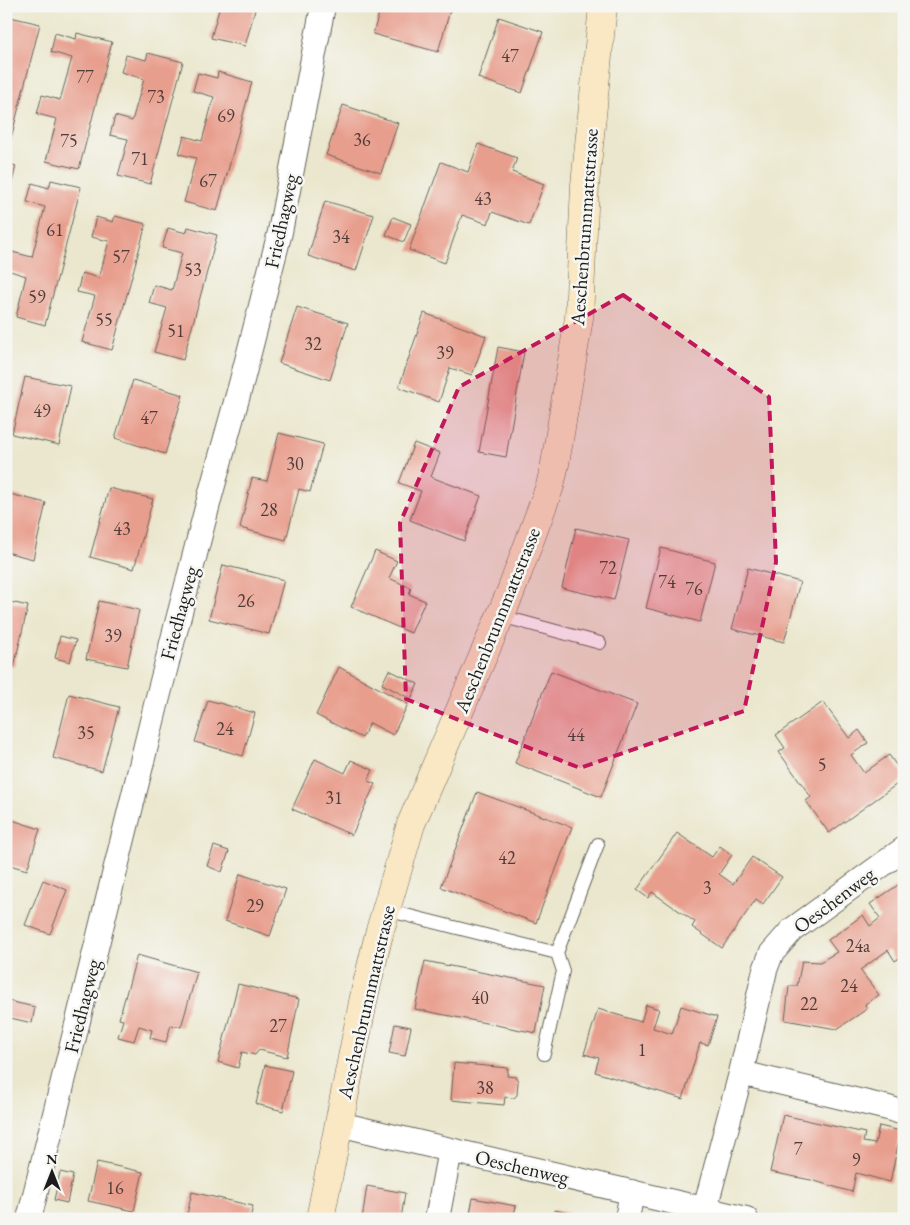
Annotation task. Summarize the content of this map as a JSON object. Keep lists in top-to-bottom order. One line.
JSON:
{"streets":{"street":["Friedhagweg","Aeschenbrunnmattstrasse","Oeschenweg"]},"crossings":[["Aeschenbrunnmattstrasse","Oeschenweg"]],"house_numbers":["47","77","73","69","36","75","71","67","43","61","34","57","53","59","55","51","32","39","49","47","30","28","43","72","74","76","26","39","24","35","44","5","31","42","3","29","24a","24","40","22","27","1","38","7","9","16"],"north":"top"}
